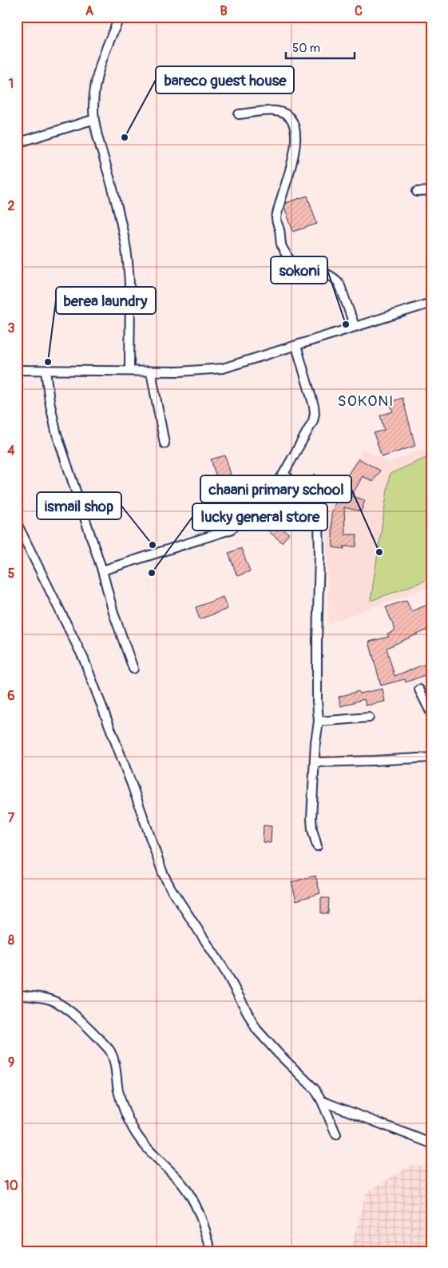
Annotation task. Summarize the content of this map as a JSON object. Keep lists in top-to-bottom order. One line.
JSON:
{"districts":["SOKONI"],"places":["bareco guest house","sokoni","berea laundry","ismail shop","chaani primary school","lucky general store"],"scale_bar":"50 m","grid":{"columns":["A","B","C"],"rows":["1","2","3","4","5","6","7","8","9","10"]}}
